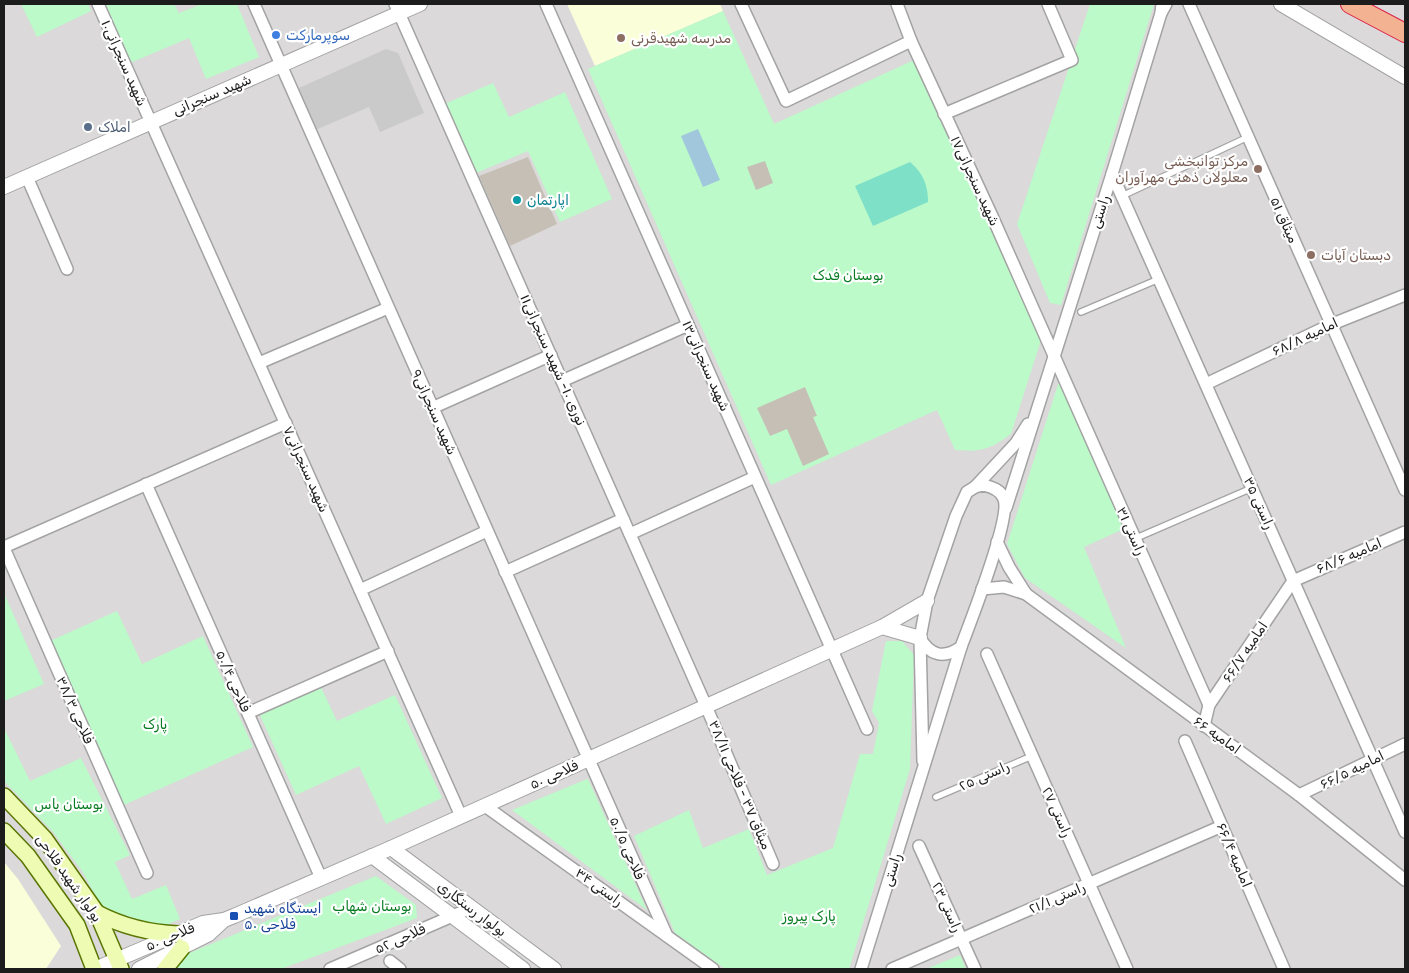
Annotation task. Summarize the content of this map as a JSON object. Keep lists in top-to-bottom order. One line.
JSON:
{"streets":{"main road":["بولوار شهید فلاحی"],"street":["شهید سنجرانی۱۰","شهید سنجرانی","شهید سنجرانی۱۷","راستی","میثاق ۵۱","امامیه ۶۸/۸","نوری ۱۰- شهید سنجرانی۱۱","شهید سنجرانی۱۳","شهید سنجرانی۹","شهید سنجرانی۷","راستی ۳۵","راستی ۳۱","امامیه ۶۸/۶","امامیه ۶۶/۷","فلاحی ۵۰/۴","فلاحی ۳۸/۳","امامیه ۶۶","امامیه ۶۶/۵","فلاحی ۵۰","میثاق ۳۷ - فلاحی ۳۸/۱۱","راستی ۲۷","فلاحی ۵۰/۵","امامیه ۶۶/۴","راستی ۳۴","راستی ۲۱/۱","راستی ۲۳","بولوار رستگاری","فلاحی ۵۲"],"lane":["راستی ۲۵"]},"crossings":[["شهید سنجرانی۱۰","شهید سنجرانی"],["شهید سنجرانی۱۰","شهید سنجرانی۷"],["شهید سنجرانی","نوری ۱۰- شهید سنجرانی۱۱"],["شهید سنجرانی","شهید سنجرانی۹"],["شهید سنجرانی","شهید سنجرانی۷"],["شهید سنجرانی۱۷","راستی"],["شهید سنجرانی۱۷","راستی ۳۱"],["راستی","راستی ۳۵"],["راستی","راستی ۳۱"],["راستی","فلاحی ۵۰"],["میثاق ۵۱","امامیه ۶۸/۸"],["امامیه ۶۸/۸","راستی ۳۵"],["نوری ۱۰- شهید سنجرانی۱۱","فلاحی ۵۰"],["نوری ۱۰- شهید سنجرانی۱۱","میثاق ۳۷ - فلاحی ۳۸/۱۱"],["شهید سنجرانی۱۳","فلاحی ۵۰"],["شهید سنجرانی۹","فلاحی ۵۰"],["شهید سنجرانی۹","فلاحی ۵۰/۵"],["شهید سنجرانی۷","فلاحی ۵۰"],["راستی ۳۵","امامیه ۶۸/۶"],["راستی ۳۵","امامیه ۶۶/۷"],["راستی ۳۵","امامیه ۶۶/۵"],["راستی ۳۱","امامیه ۶۶/۷"],["امامیه ۶۸/۶","امامیه ۶۶/۷"],["امامیه ۶۶/۷","امامیه ۶۶"],["فلاحی ۵۰/۴","فلاحی ۵۰"],["امامیه ۶۶","امامیه ۶۶/۵"],["فلاحی ۵۰","میثاق ۳۷ - فلاحی ۳۸/۱۱"],["فلاحی ۵۰","فلاحی ۵۰/۵"],["فلاحی ۵۰","بولوار شهید فلاحی"],["فلاحی ۵۰","راستی ۳۴"],["فلاحی ۵۰","بولوار رستگاری"],["راستی ۲۵","راستی ۲۷"],["راستی ۲۷","راستی ۲۱/۱"],["فلاحی ۵۰/۵","راستی ۳۴"],["امامیه ۶۶/۴","راستی ۲۱/۱"],["راستی ۲۱/۱","راستی ۲۳"],["بولوار رستگاری","فلاحی ۵۲"]],"parks":["بوستان فدک","پارک","بوستان یاس","بوستان شهاب","پارک پیروز"],"places":{"other":["سوپرمارکت","مدرسه شهیدقرنی","املاک","مرکز توانبخشی معلولان ذهنی مهرآوران","اپارتمان","دبستان آیات"],"transit":["ایستگاه شهید فلاحی ۵۰"]}}
